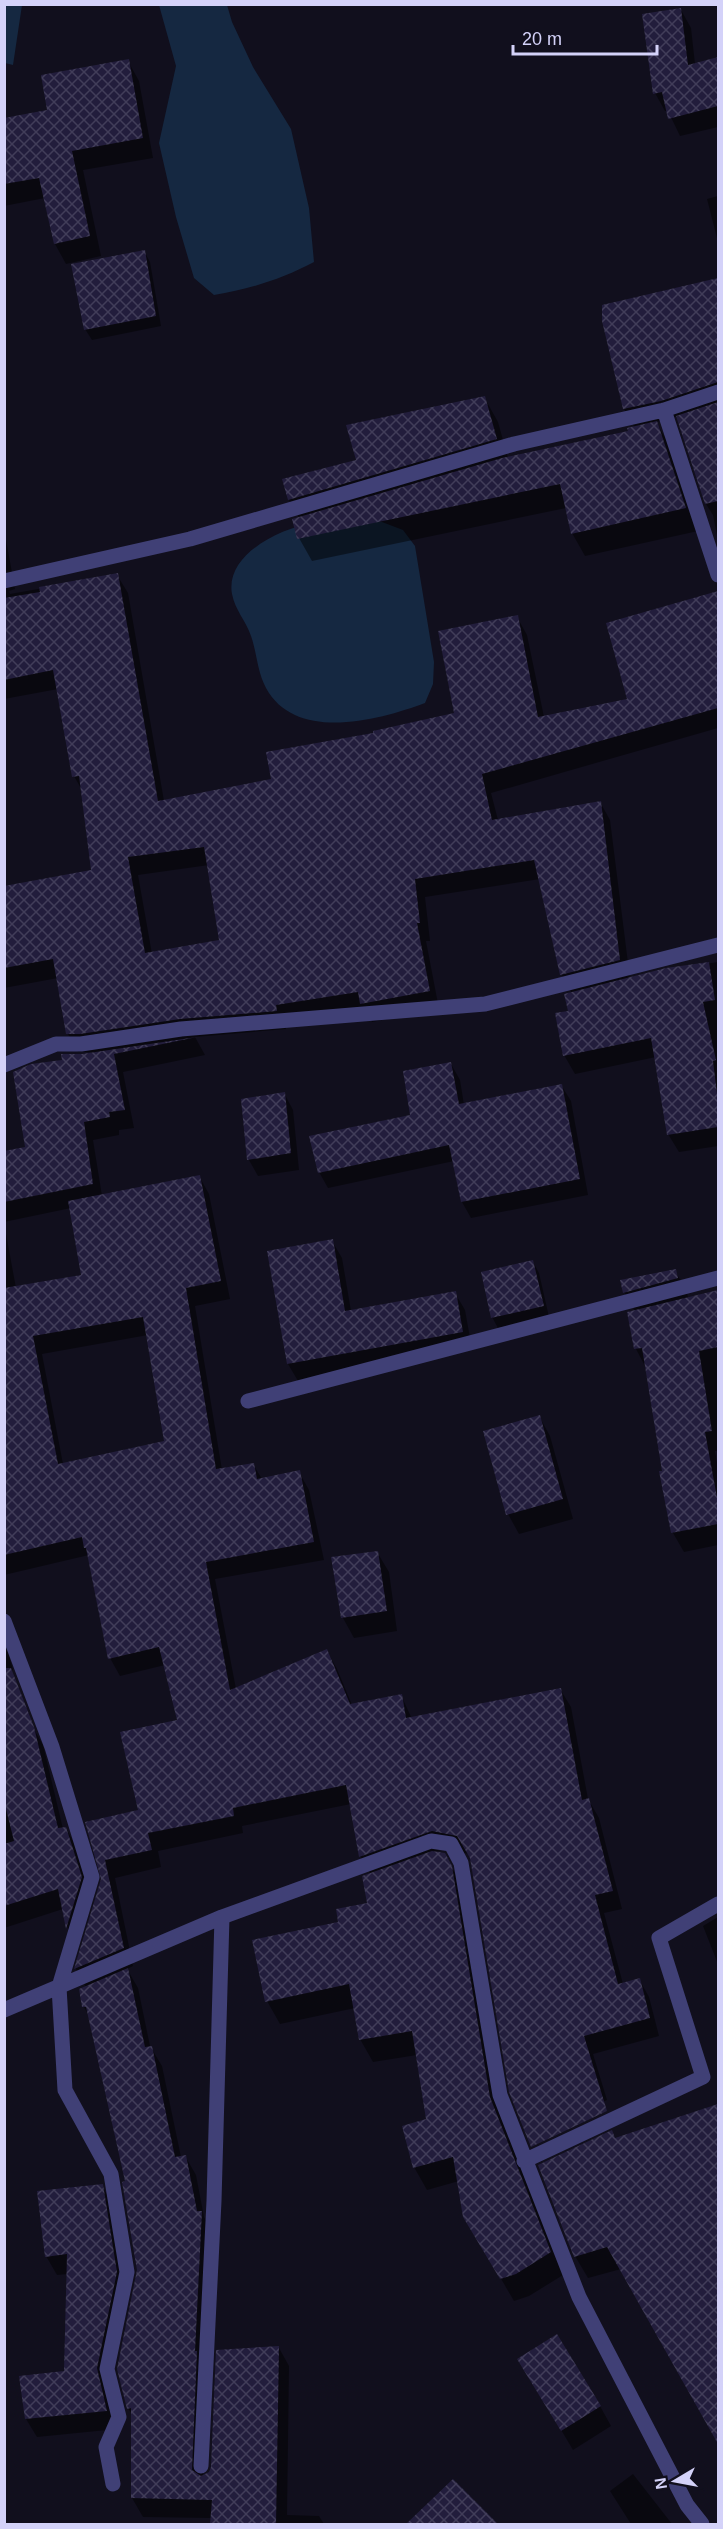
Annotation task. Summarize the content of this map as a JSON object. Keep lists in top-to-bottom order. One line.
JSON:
{"scale_bar":"20 m","north":"left"}
